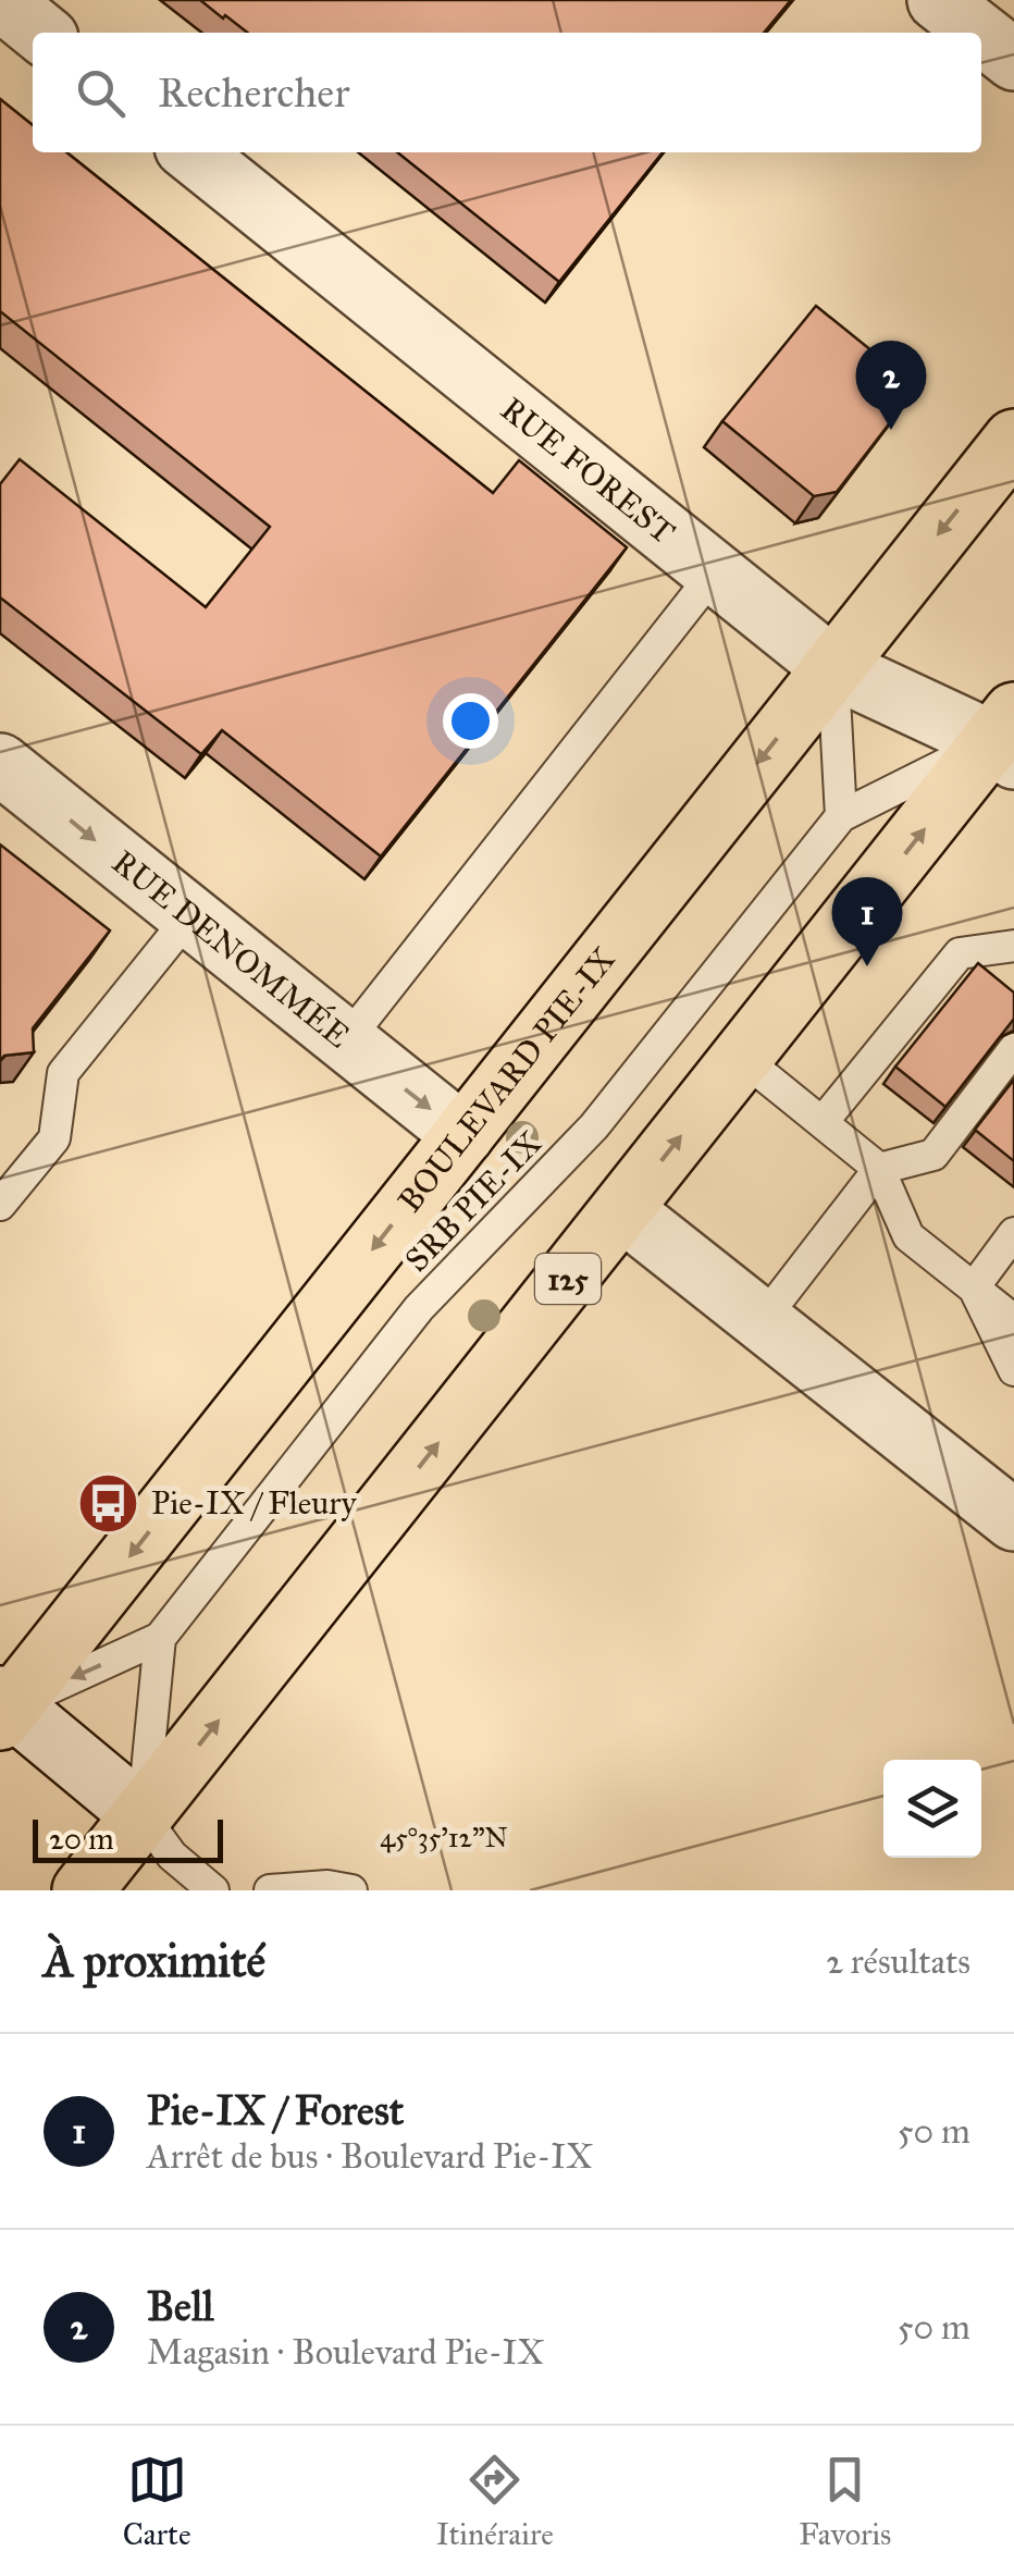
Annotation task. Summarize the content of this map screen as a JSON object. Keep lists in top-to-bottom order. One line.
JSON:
{"streets":{"main road":["BOULEVARD PIE-IX","125"],"street":["RUE FOREST","RUE DENOMMÉE"],"lane":["SRB PIE-IX"]},"crossings":[["RUE FOREST","BOULEVARD PIE-IX"],["RUE FOREST","SRB PIE-IX"],["RUE FOREST","125"],["RUE DENOMMÉE","BOULEVARD PIE-IX"],["BOULEVARD PIE-IX","SRB PIE-IX"],["SRB PIE-IX","125"]],"one_way":["RUE DENOMMÉE"],"places":{"bus stop":["Pie-IX / Fleury"]},"scale_bar":"20 m","page":{"search":"Rechercher","pins":["2","1"],"scale":"20 m","heading":["À proximité","2 résultats"],"list":[{"mark":"1","name":"Pie-IX / Forest","note":"Arrêt de bus · Boulevard Pie-IX","value":"50 m"},{"mark":"2","name":"Bell","note":"Magasin · Boulevard Pie-IX","value":"50 m"}],"nav":["Carte","Itinéraire","Favoris"]},"coordinates":["45°35'12\"N"]}
